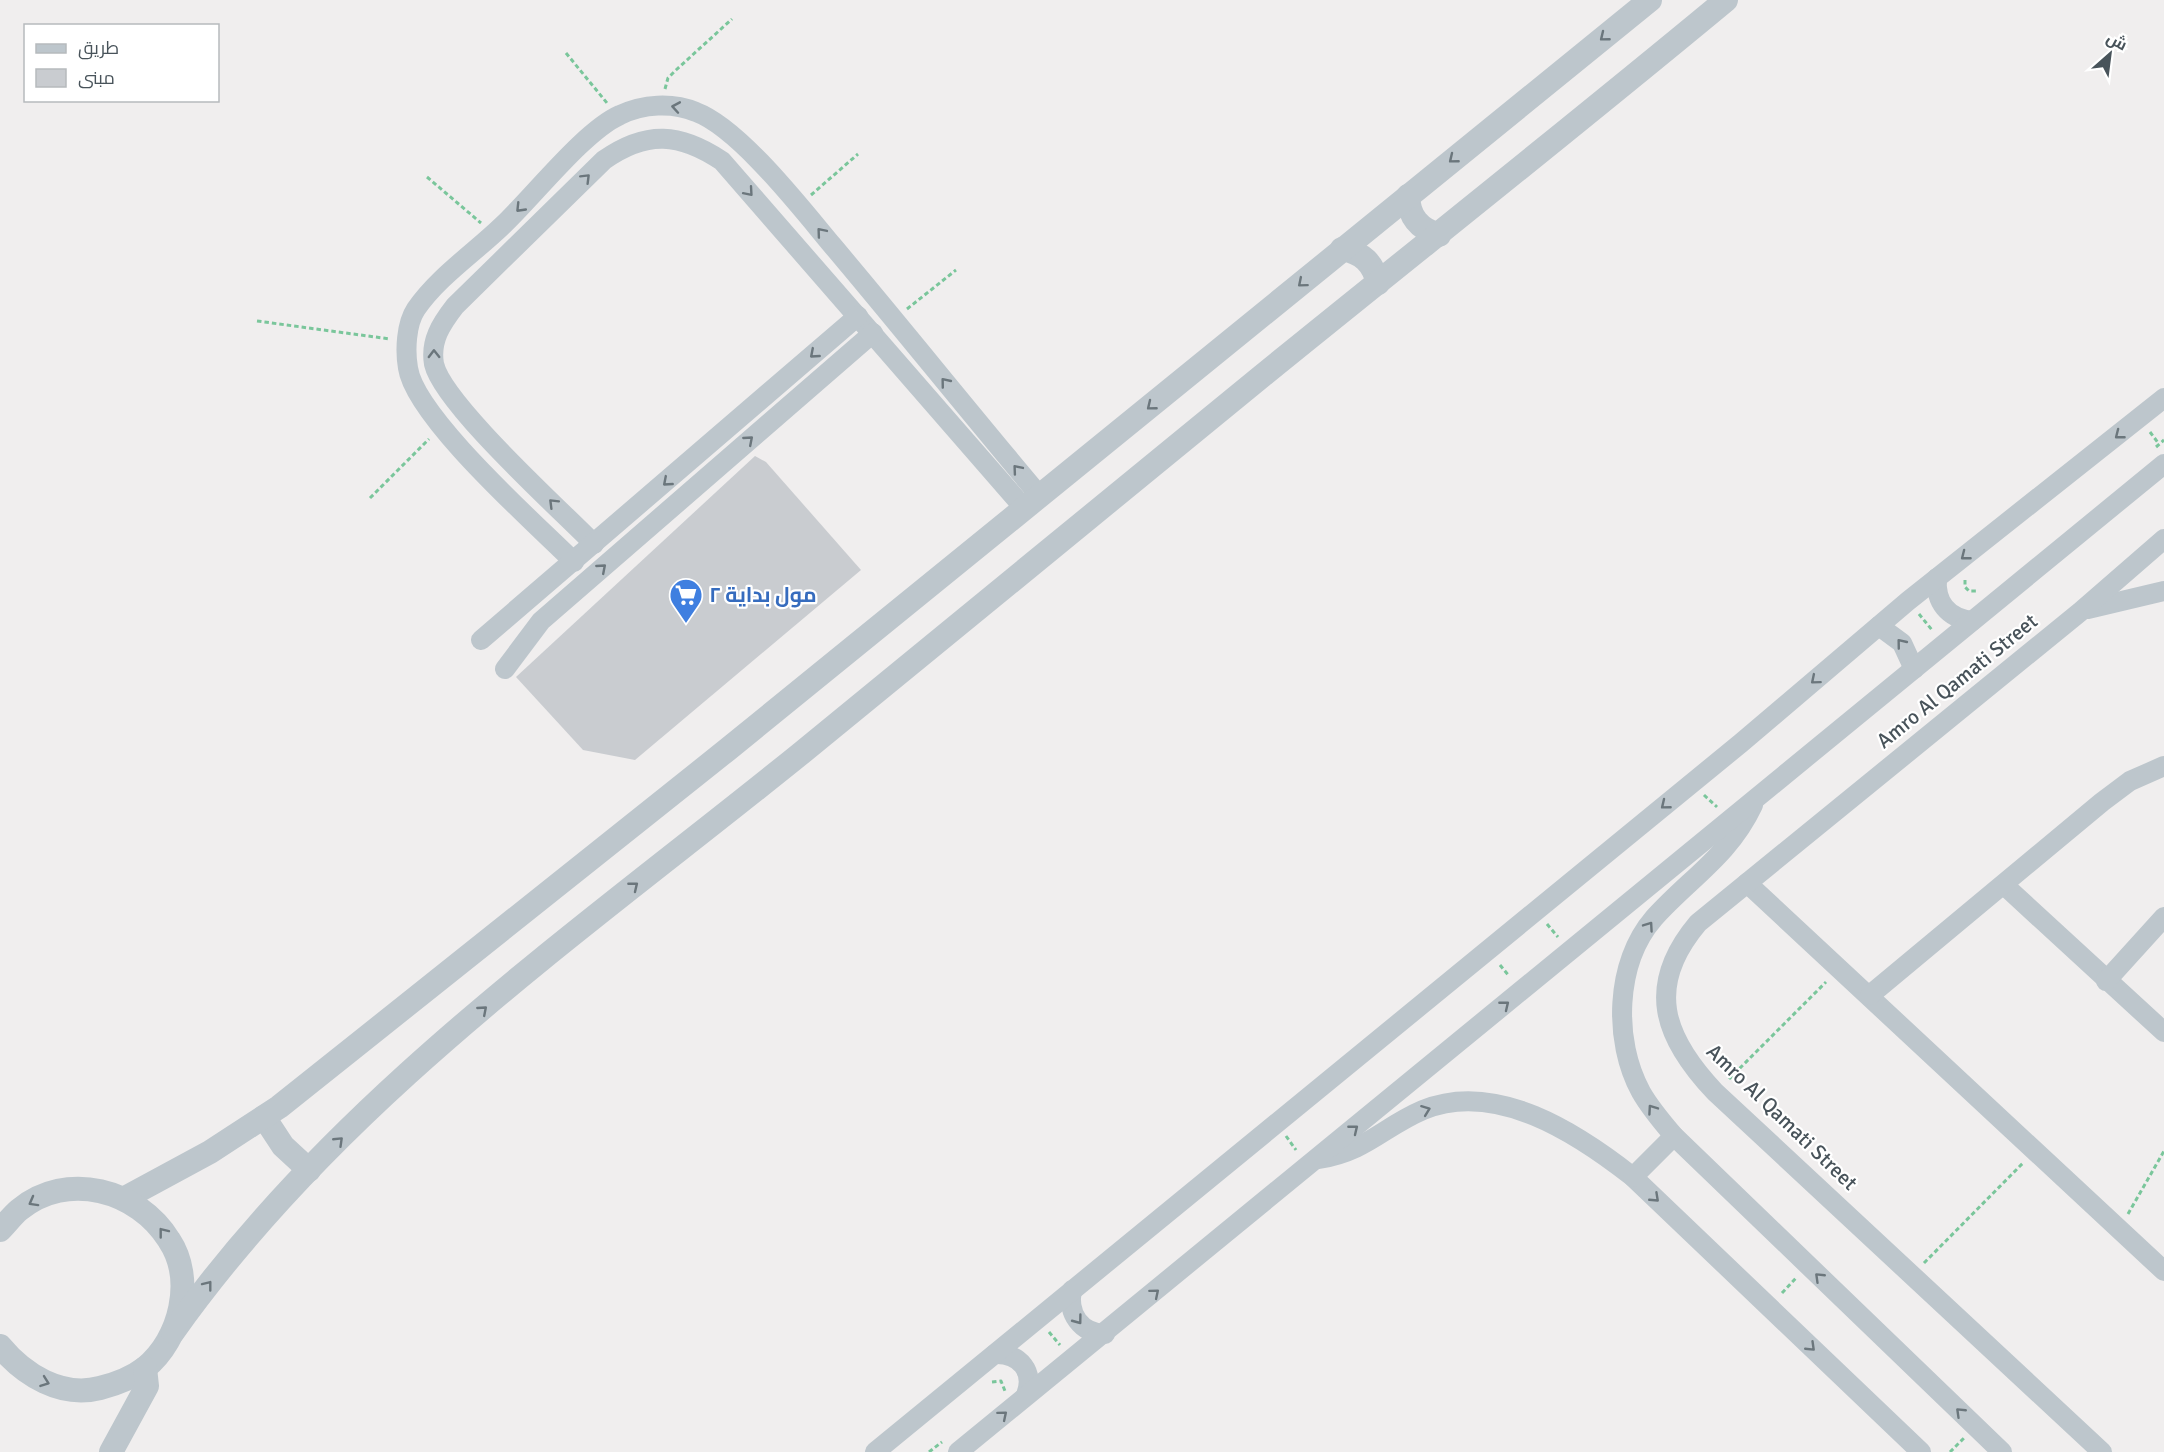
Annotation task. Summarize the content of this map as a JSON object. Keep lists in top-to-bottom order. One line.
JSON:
{"streets":{"street":["Amro Al Qamati Street"]},"places":{"supermarket":["مول بداية ۲"]},"legend":["طريق","مبنى"],"north":"top right"}
